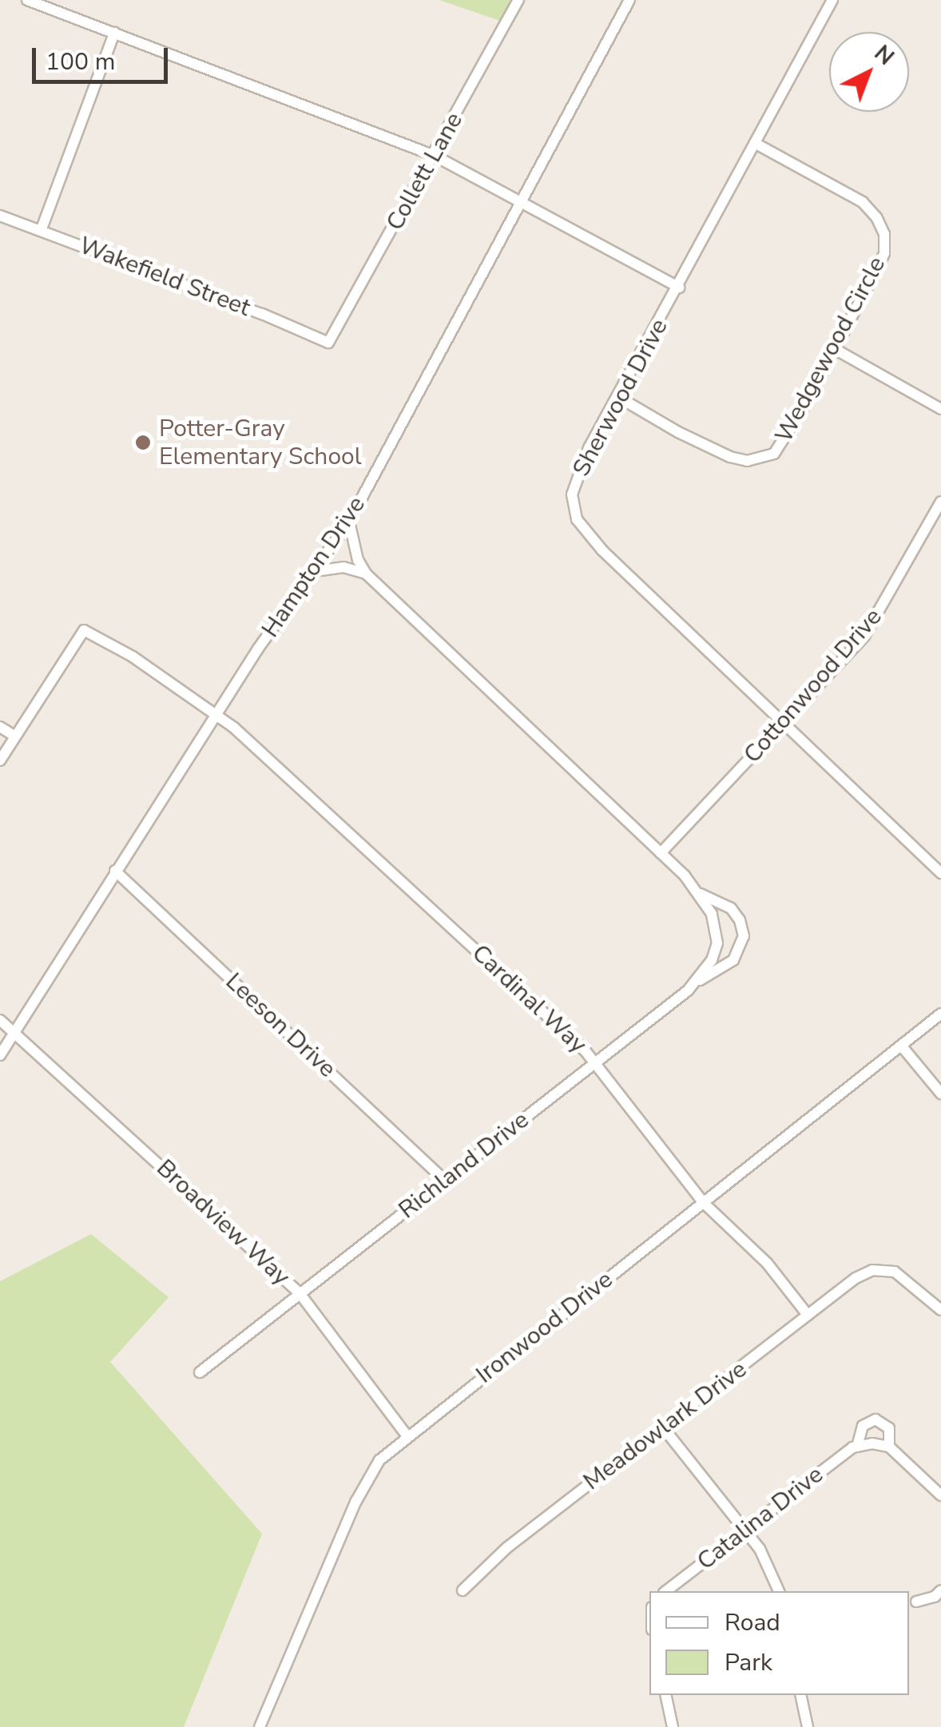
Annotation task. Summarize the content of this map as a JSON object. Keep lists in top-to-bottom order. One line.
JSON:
{"streets":{"street":["Collett Lane","Wakefield Street","Wedgewood Circle","Sherwood Drive","Hampton Drive","Cottonwood Drive","Cardinal Way","Leeson Drive","Richland Drive","Broadview Way","Ironwood Drive","Meadowlark Drive","Catalina Drive"]},"crossings":[["Collett Lane","Wakefield Street"],["Wedgewood Circle","Sherwood Drive"],["Sherwood Drive","Cottonwood Drive"],["Hampton Drive","Cardinal Way"],["Hampton Drive","Leeson Drive"],["Hampton Drive","Broadview Way"],["Cardinal Way","Richland Drive"],["Cardinal Way","Ironwood Drive"],["Cardinal Way","Meadowlark Drive"],["Leeson Drive","Richland Drive"],["Richland Drive","Broadview Way"],["Broadview Way","Ironwood Drive"]],"places":["Potter-Gray Elementary School"],"legend":["Road","Park"],"scale_bar":"100 m","north":"top right"}
